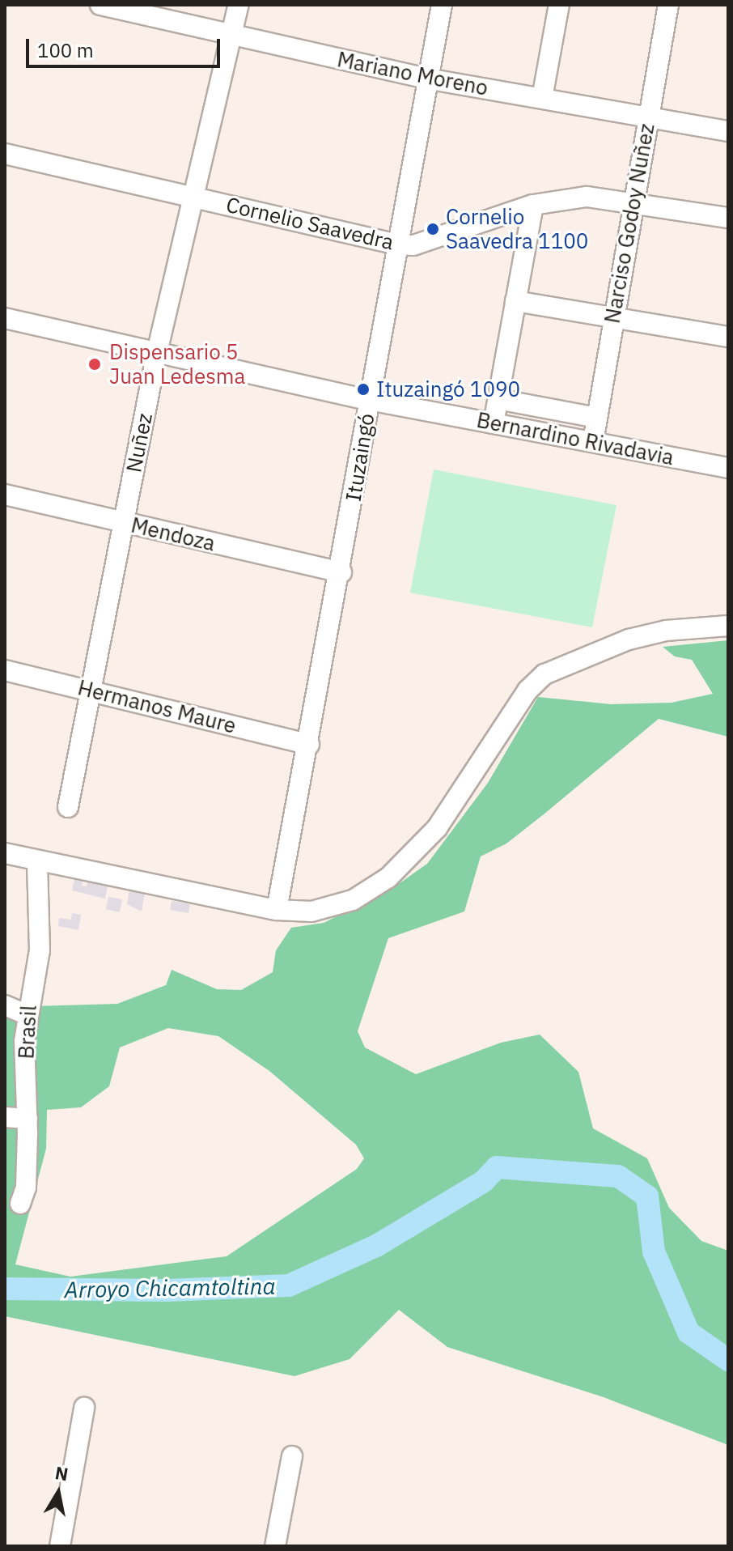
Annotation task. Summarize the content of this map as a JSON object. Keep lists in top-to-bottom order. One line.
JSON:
{"streets":{"street":["Mariano Moreno","Cornelio Saavedra","Narciso Godoy Nuñez","Bernardino Rivadavia","Nuñez","Ituzaingó","Mendoza","Hermanos Maure","Brasil"]},"crossings":[["Mariano Moreno","Narciso Godoy Nuñez"],["Mariano Moreno","Nuñez"],["Mariano Moreno","Ituzaingó"],["Cornelio Saavedra","Narciso Godoy Nuñez"],["Cornelio Saavedra","Nuñez"],["Cornelio Saavedra","Ituzaingó"],["Narciso Godoy Nuñez","Bernardino Rivadavia"],["Bernardino Rivadavia","Nuñez"],["Bernardino Rivadavia","Ituzaingó"],["Nuñez","Mendoza"],["Nuñez","Hermanos Maure"],["Ituzaingó","Mendoza"],["Ituzaingó","Hermanos Maure"]],"water":["Arroyo Chicamtoltina"],"places":["Cornelio Saavedra 1100","Dispensario 5 Juan Ledesma","Ituzaingó 1090"],"scale_bar":"100 m","north":"top"}
